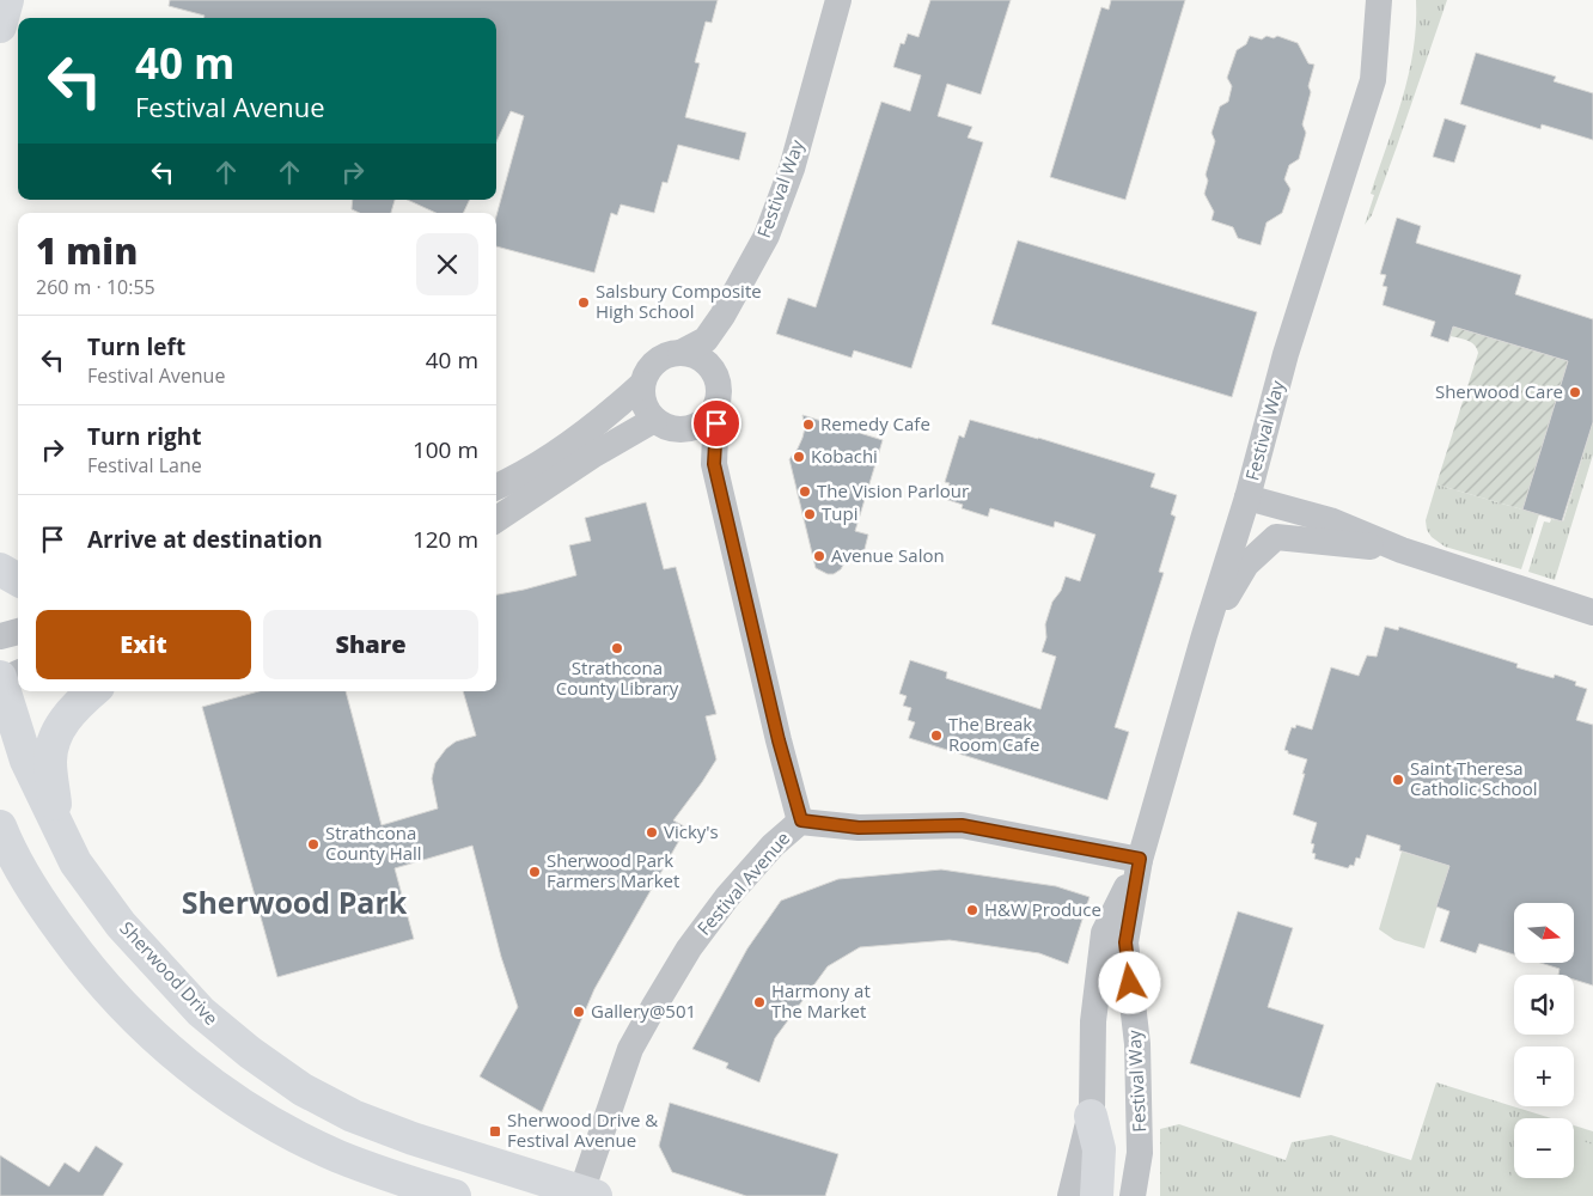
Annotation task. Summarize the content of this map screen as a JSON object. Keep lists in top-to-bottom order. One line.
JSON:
{"streets":{"main road":["Sherwood Drive"],"street":["Festival Way","Festival Avenue"]},"crossings":[["Festival Way","Festival Avenue"],["Festival Avenue","Sherwood Drive"]],"districts":["Sherwood Park"],"places":{"other":["Salsbury Composite High School","Sherwood Care","Remedy Cafe","Kobachi","The Vision Parlour","Tupi","Avenue Salon","Strathcona County Library","The Break Room Cafe","Saint Theresa Catholic School","Vicky's","Strathcona County Hall","Sherwood Park Farmers Market","H&W Produce","Harmony at The Market","Gallery@501"],"transit":["Sherwood Drive & Festival Avenue"]},"north":"right","page":{"turn":["40 m","Festival Avenue"],"heading":["1 min","260 m · 10:55"],"list":[{"name":"Turn left","note":"Festival Avenue","value":"40 m"},{"name":"Turn right","note":"Festival Lane","value":"100 m"},{"name":"Arrive at destination","value":"120 m"}],"buttons":["Exit","Share"],"map_buttons":["+","−"]}}
